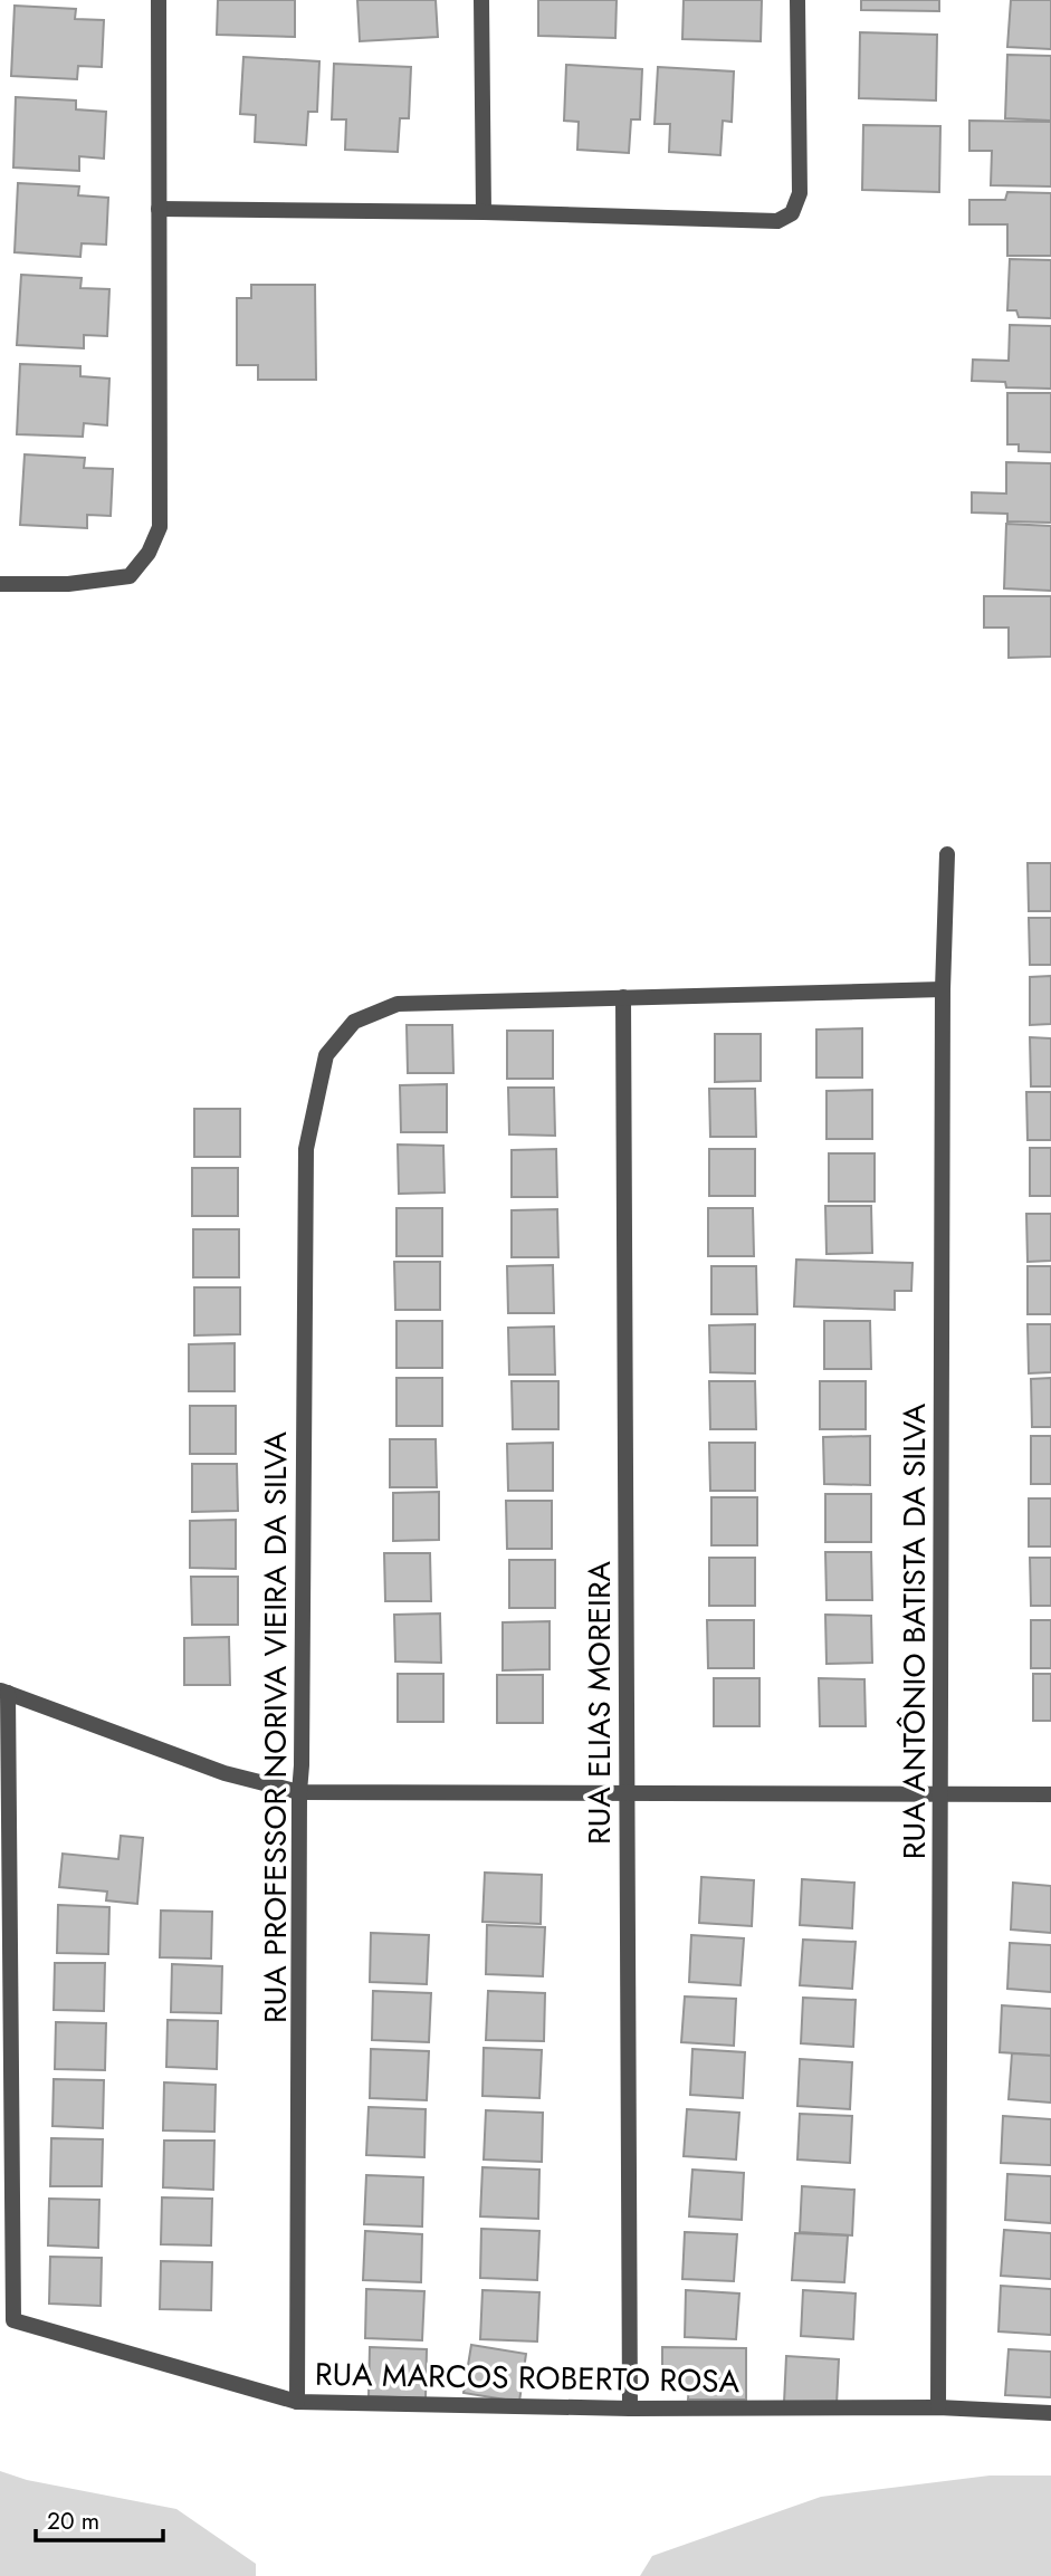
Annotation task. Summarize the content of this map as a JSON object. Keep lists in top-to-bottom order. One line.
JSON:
{"streets":{"street":["RUA ANTÔNIO BATISTA DA SILVA","RUA ELIAS MOREIRA","RUA PROFESSOR NORIVA VIEIRA DA SILVA","RUA MARCOS ROBERTO ROSA"]},"crossings":[["RUA ANTÔNIO BATISTA DA SILVA","RUA MARCOS ROBERTO ROSA"],["RUA ELIAS MOREIRA","RUA PROFESSOR NORIVA VIEIRA DA SILVA"],["RUA ELIAS MOREIRA","RUA MARCOS ROBERTO ROSA"],["RUA PROFESSOR NORIVA VIEIRA DA SILVA","RUA MARCOS ROBERTO ROSA"]],"scale_bar":"20 m"}
